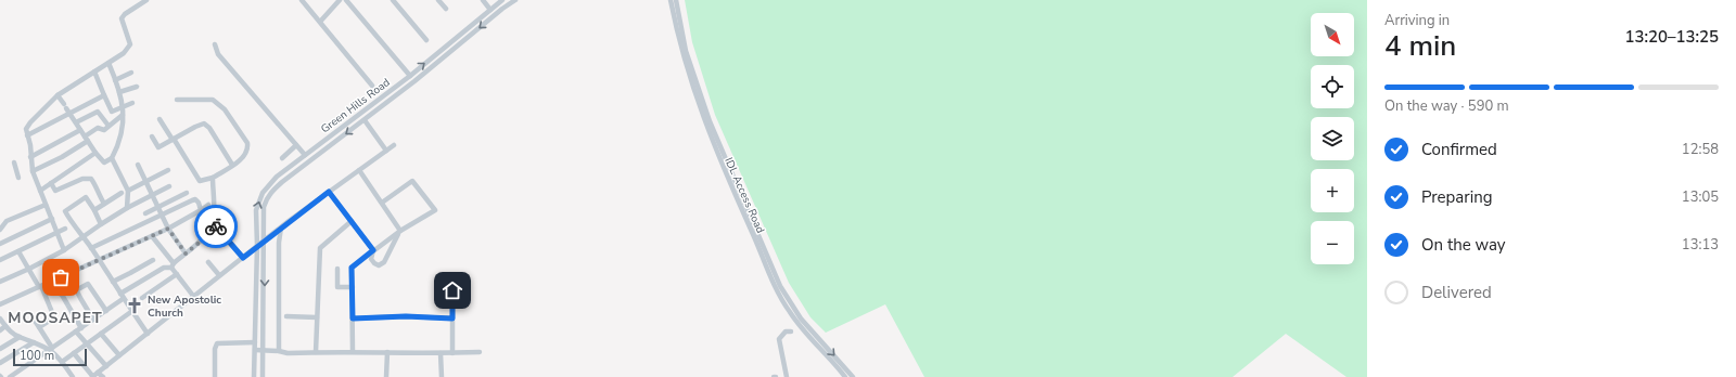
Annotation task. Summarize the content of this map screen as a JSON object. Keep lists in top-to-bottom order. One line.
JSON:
{"streets":{"street":["Green Hills Road","IDL Access Road"]},"districts":["MOOSAPET"],"places":{"church":["New Apostolic Church"]},"scale_bar":"100 m","north":"bottom right","page":{"heading":["4 min","Arriving in","13:20–13:25"],"map_buttons":["+","−"],"bar":"On the way · 590 m","list":[["Confirmed","12:58"],["Preparing","13:05"],["On the way","13:13"],"Delivered"],"scale":"100 m"}}
